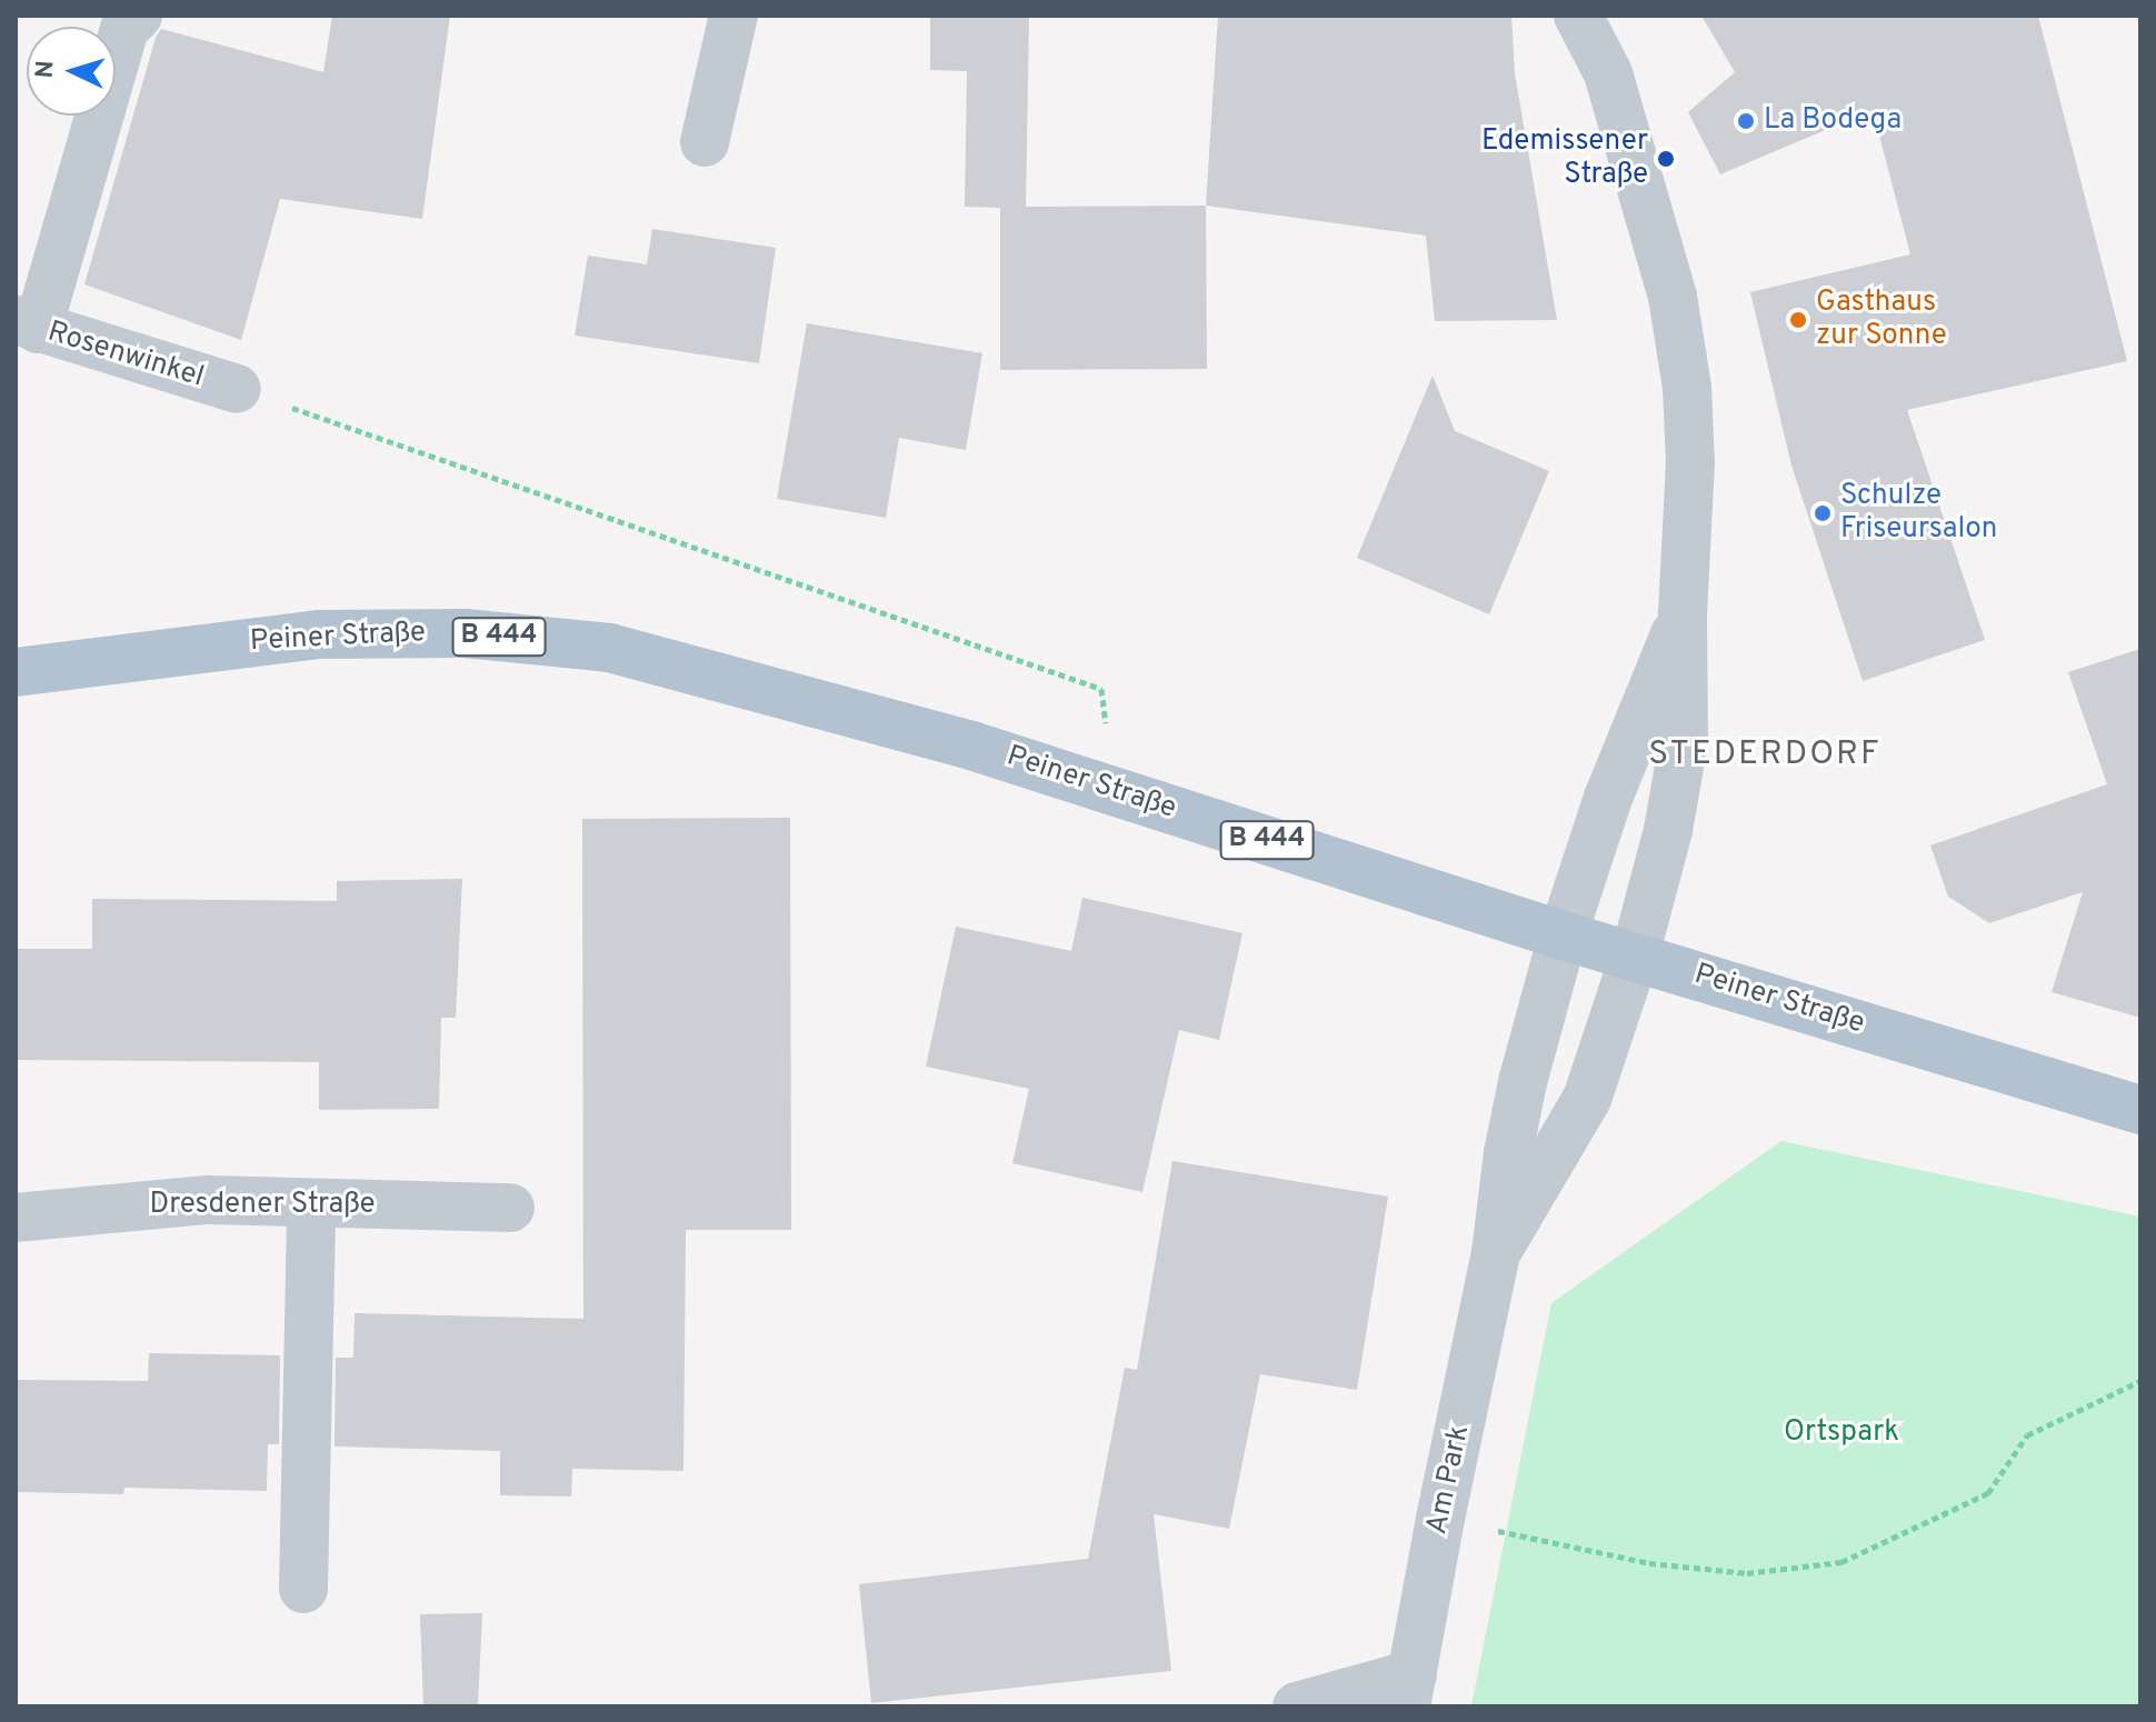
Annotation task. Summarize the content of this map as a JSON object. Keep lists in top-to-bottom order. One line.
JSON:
{"streets":{"main road":["B 444","Peiner Straße"],"street":["Rosenwinkel","Dresdener Straße","Am Park"]},"crossings":[["Peiner Straße","Am Park"]],"districts":["STEDERDORF"],"parks":["Ortspark"],"places":["La Bodega","Edemissener Straße","Gasthaus zur Sonne","Schulze Friseursalon"],"north":"left"}
